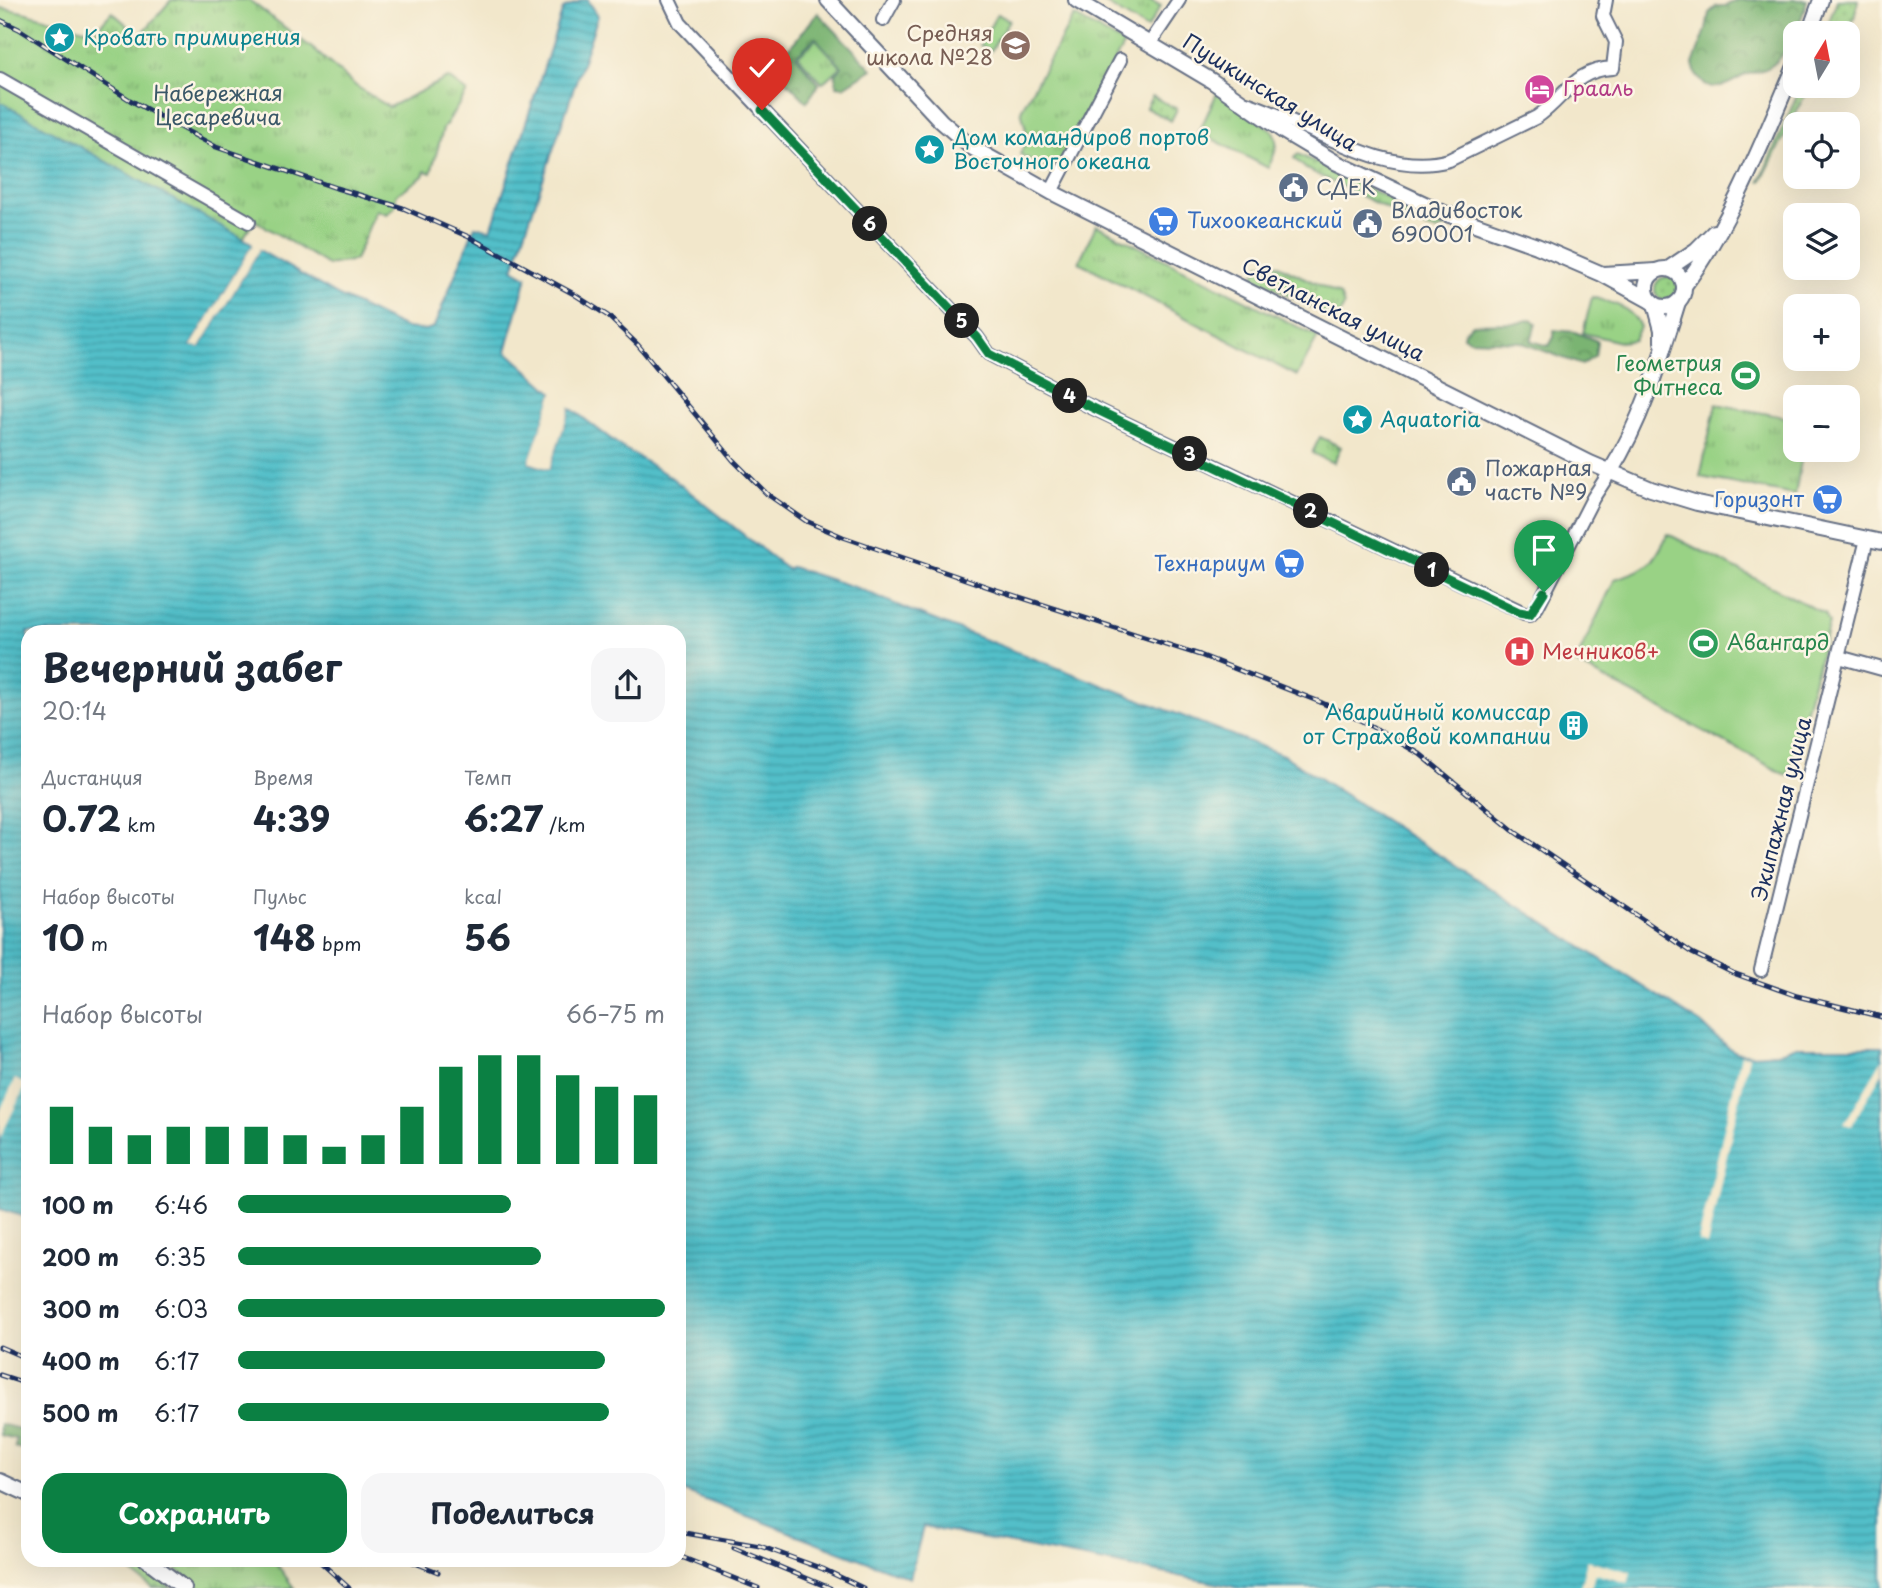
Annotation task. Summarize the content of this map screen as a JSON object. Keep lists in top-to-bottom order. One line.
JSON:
{"streets":{"main road":["Пушкинская улица","Светланская улица"],"street":["Экипажная улица"]},"crossings":[["Светланская улица","Экипажная улица"]],"parks":["Набережная Цесаревича"],"places":{"place":["Кровать примирения","Дом командиров портов Восточного океана","Aquatoria"],"school or university":["Средняя школа №28"],"hotel":["Грааль"],"public building":["СДЕК","Владивосток 690001","Пожарная часть №9"],"supermarket":["Тихоокеанский","Горизонт","Технариум"],"sports":["Геометрия Фитнеса","Авангард"],"hospital":["Мечников+"],"building":["Аварийный комиссар от Страховой компании"]},"north":"top","page":{"map_buttons":["+","−"],"pins":["6","5","4","3","2","1"],"heading":["Вечерний забег","20:14"],"stats":[["Дистанция","0.72 km"],["Время","4:39"],["Темп","6:27 /km"],["Набор высоты","10 m"],["Пульс","148 bpm"],["kcal","56"]],"chart":["Набор высоты","66–75 m"],"list":[{"name":"100 m","note":"6:46"},{"name":"200 m","note":"6:35"},{"name":"300 m","note":"6:03"},{"name":"400 m","note":"6:17"},{"name":"500 m","note":"6:17"}],"buttons":["Сохранить","Поделиться"]}}
